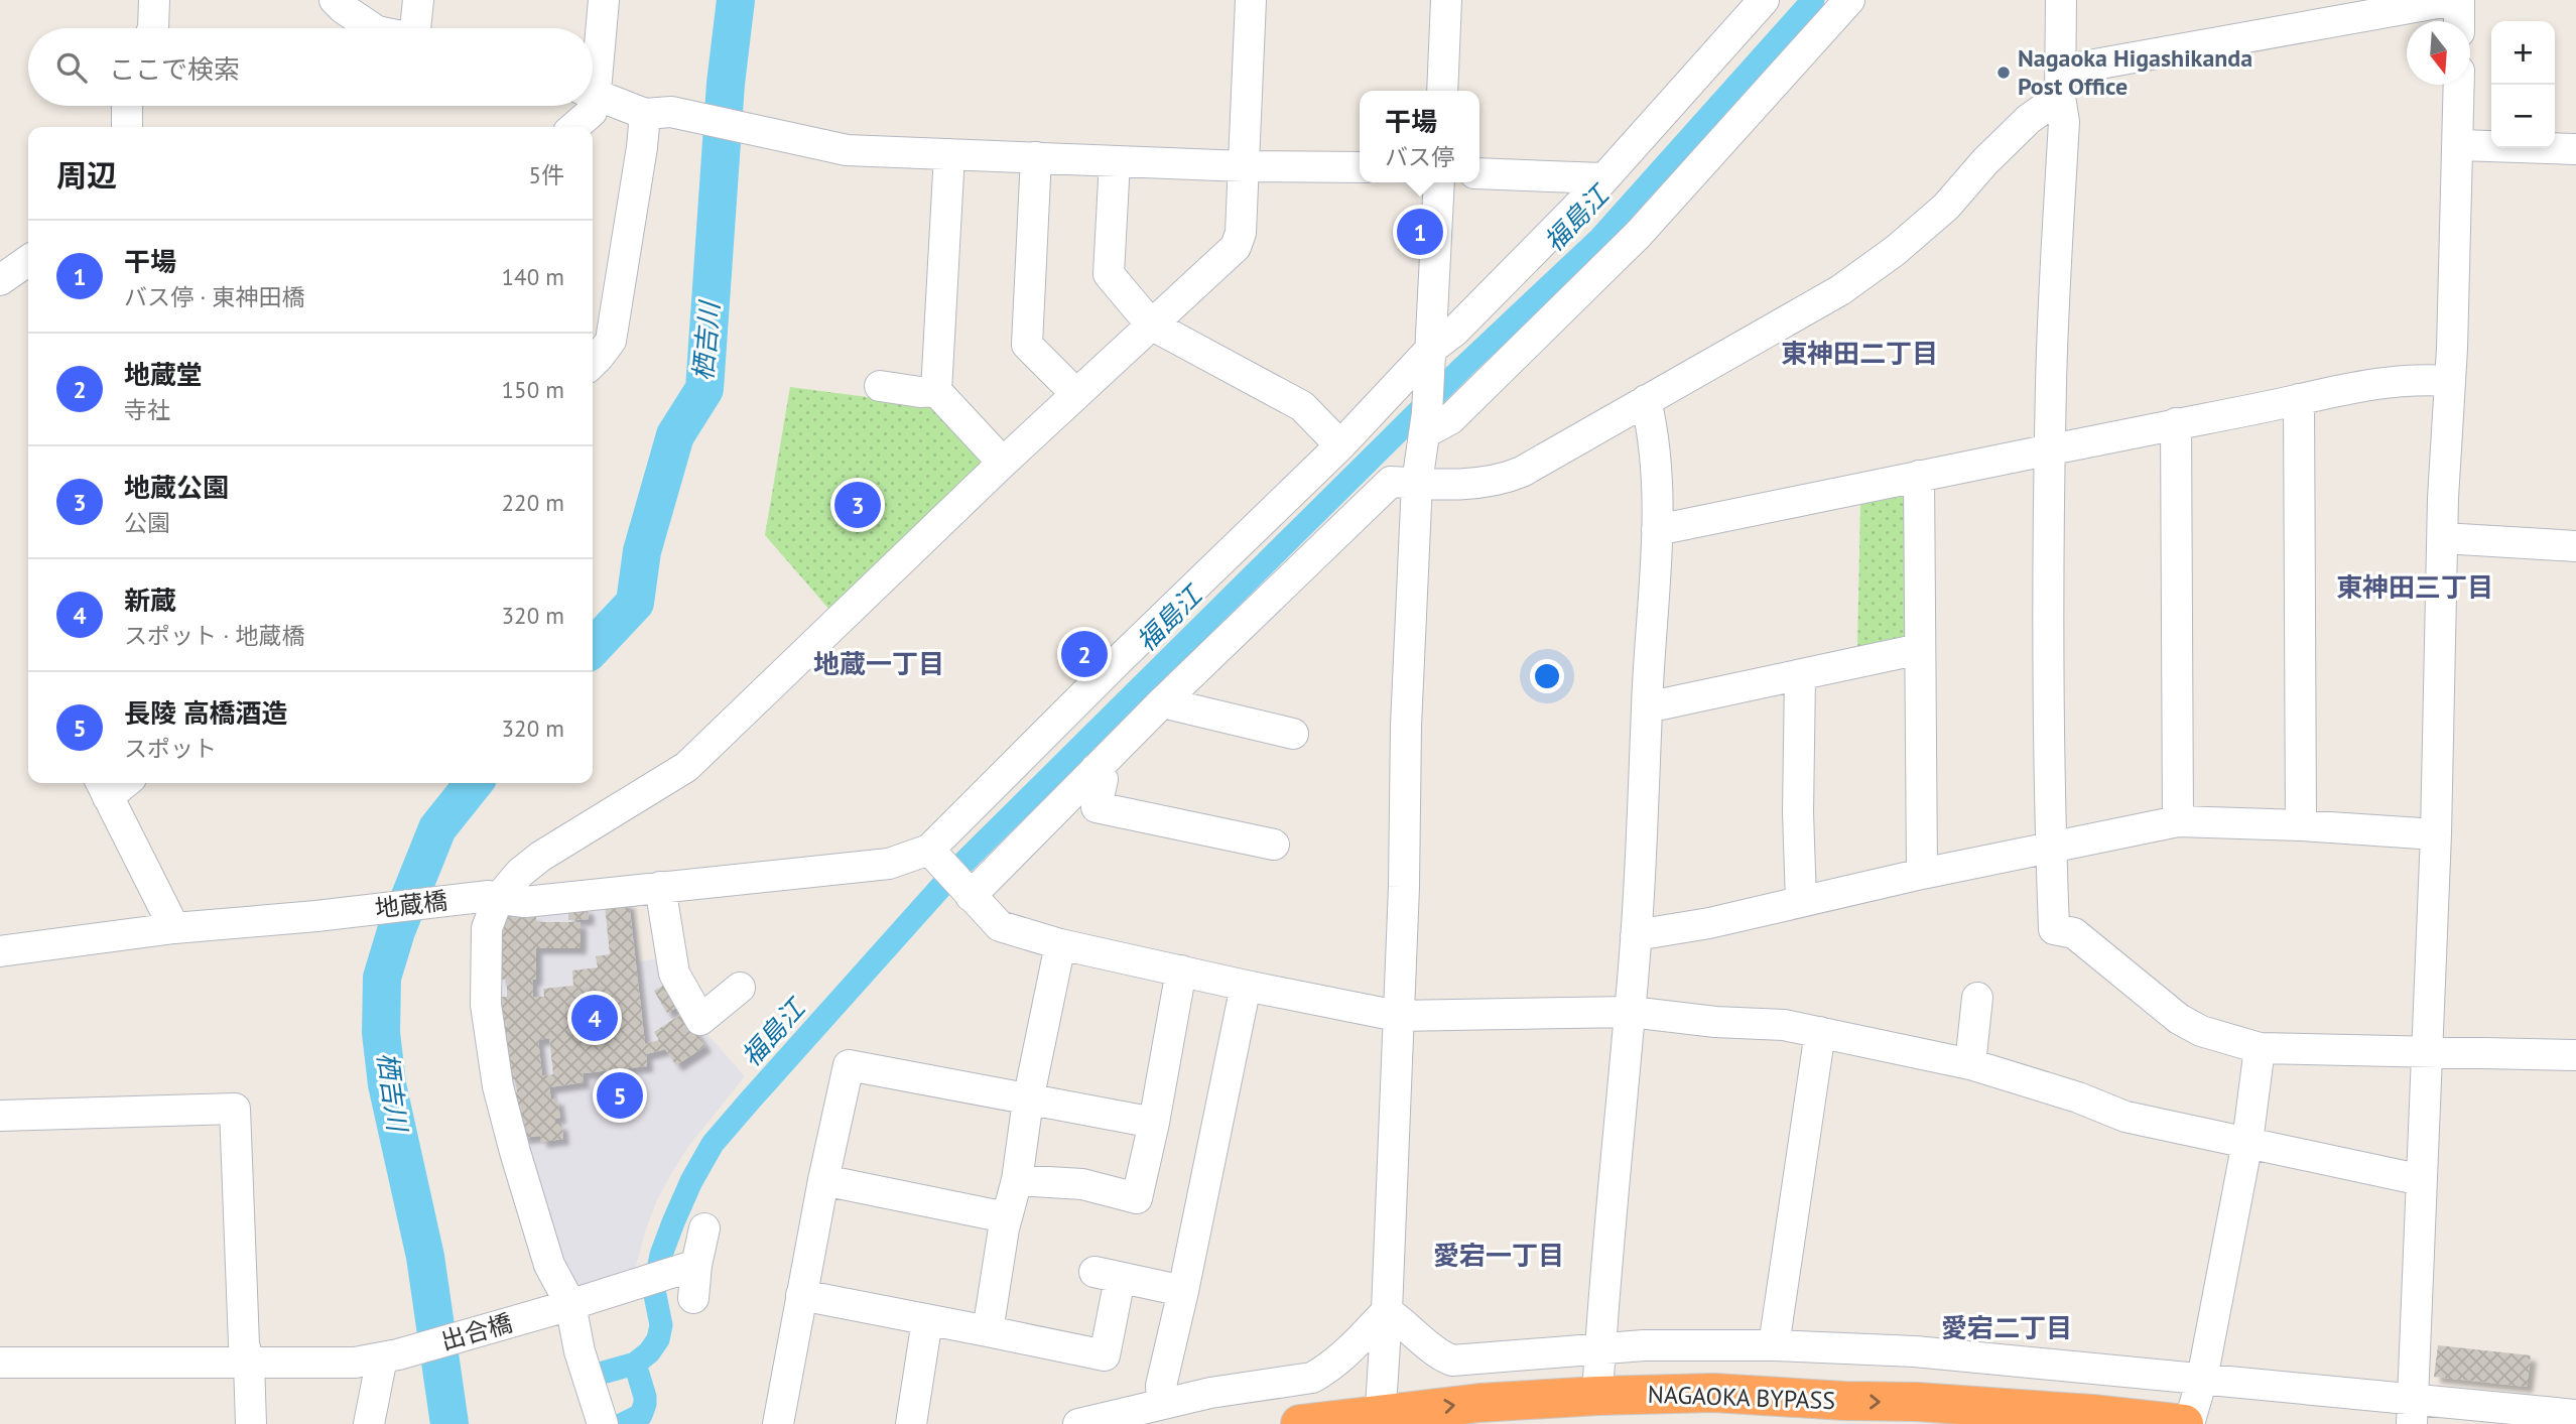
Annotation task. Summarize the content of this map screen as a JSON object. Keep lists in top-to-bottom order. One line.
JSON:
{"streets":{"highway":["NAGAOKA BYPASS"],"street":["地蔵橋","出合橋"]},"one_way":["NAGAOKA BYPASS"],"districts":["東神田二丁目","東神田三丁目","地蔵一丁目","愛宕一丁目","愛宕二丁目"],"water":["福島江","栖吉川"],"places":["Nagaoka Higashikanda Post Office"],"north":"bottom","page":{"map_buttons":["+","−"],"search":"ここで検索","popup":["干場","バス停"],"heading":["周辺","5件"],"pins":["1","3","2","4","5"],"list":[{"mark":"1","name":"干場","note":"バス停 · 東神田橋","value":"140 m"},{"mark":"2","name":"地蔵堂","note":"寺社","value":"150 m"},{"mark":"3","name":"地蔵公園","note":"公園","value":"220 m"},{"mark":"4","name":"新蔵","note":"スポット · 地蔵橋","value":"320 m"},{"mark":"5","name":"長陵 高橋酒造","note":"スポット","value":"320 m"}]}}
